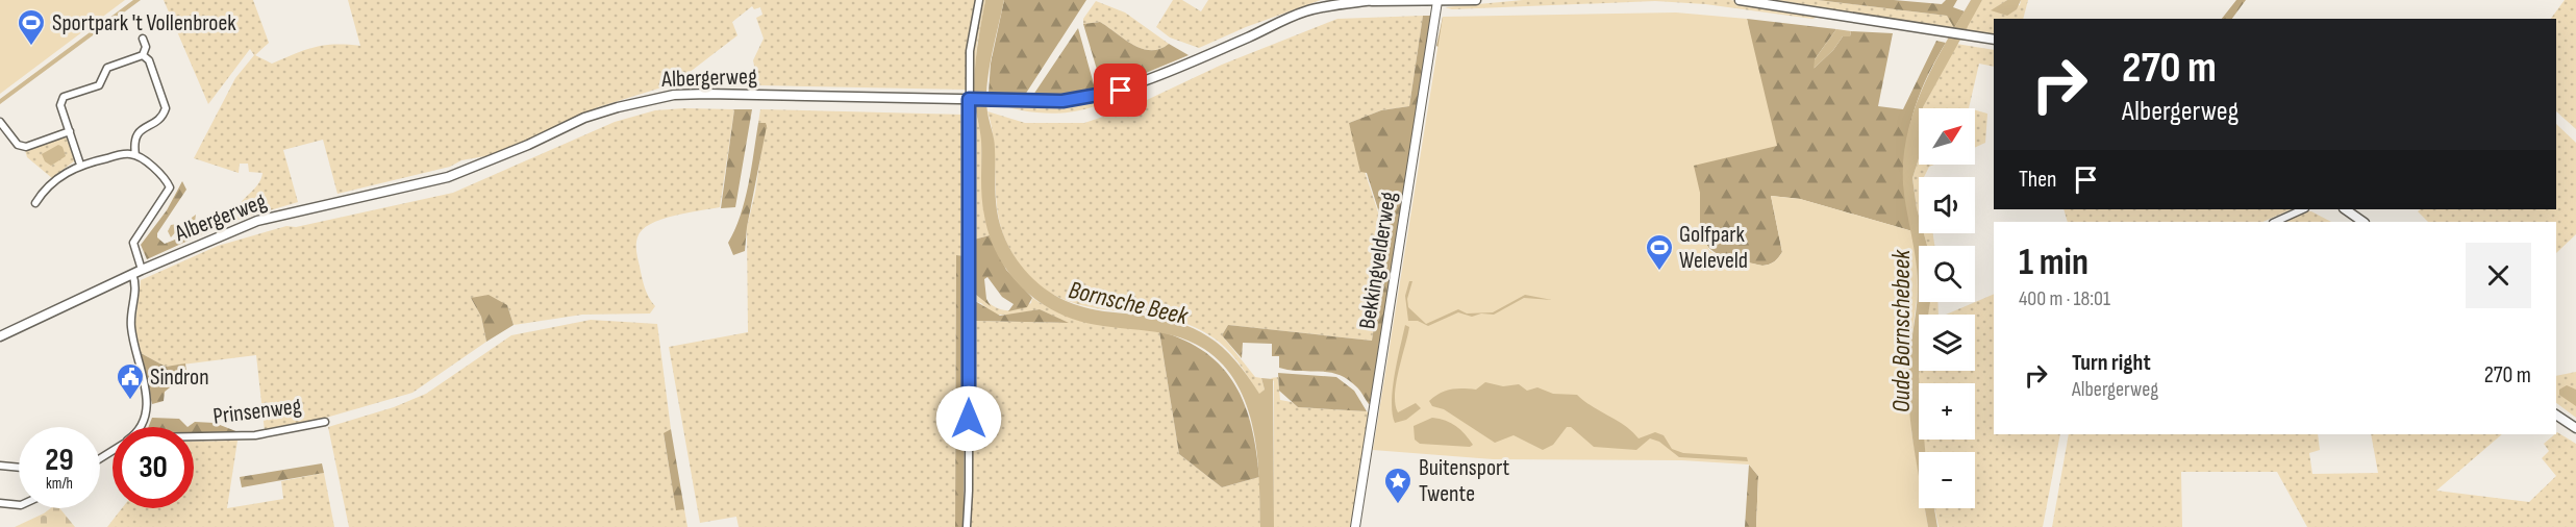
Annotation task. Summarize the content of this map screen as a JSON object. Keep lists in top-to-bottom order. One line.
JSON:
{"streets":{"main road":["Albergerweg"],"street":["Bekkingvelderweg","Prinsenweg"]},"crossings":[["Albergerweg","Bekkingvelderweg"]],"water":["Bornsche Beek","Oude Bornschebeek"],"places":{"sports":["Sportpark 't Vollenbroek","Golfpark Weleveld"],"public building":["Sindron"],"place":["Buitensport Twente"]},"north":"top right","page":{"turn":["270 m","Albergerweg"],"map_buttons":["+","−"],"then":"Then","heading":["1 min","400 m · 18:01"],"list":[{"name":"Turn right","note":"Albergerweg","value":"270 m"}],"speed":"29 km/h","limit":"30"}}
